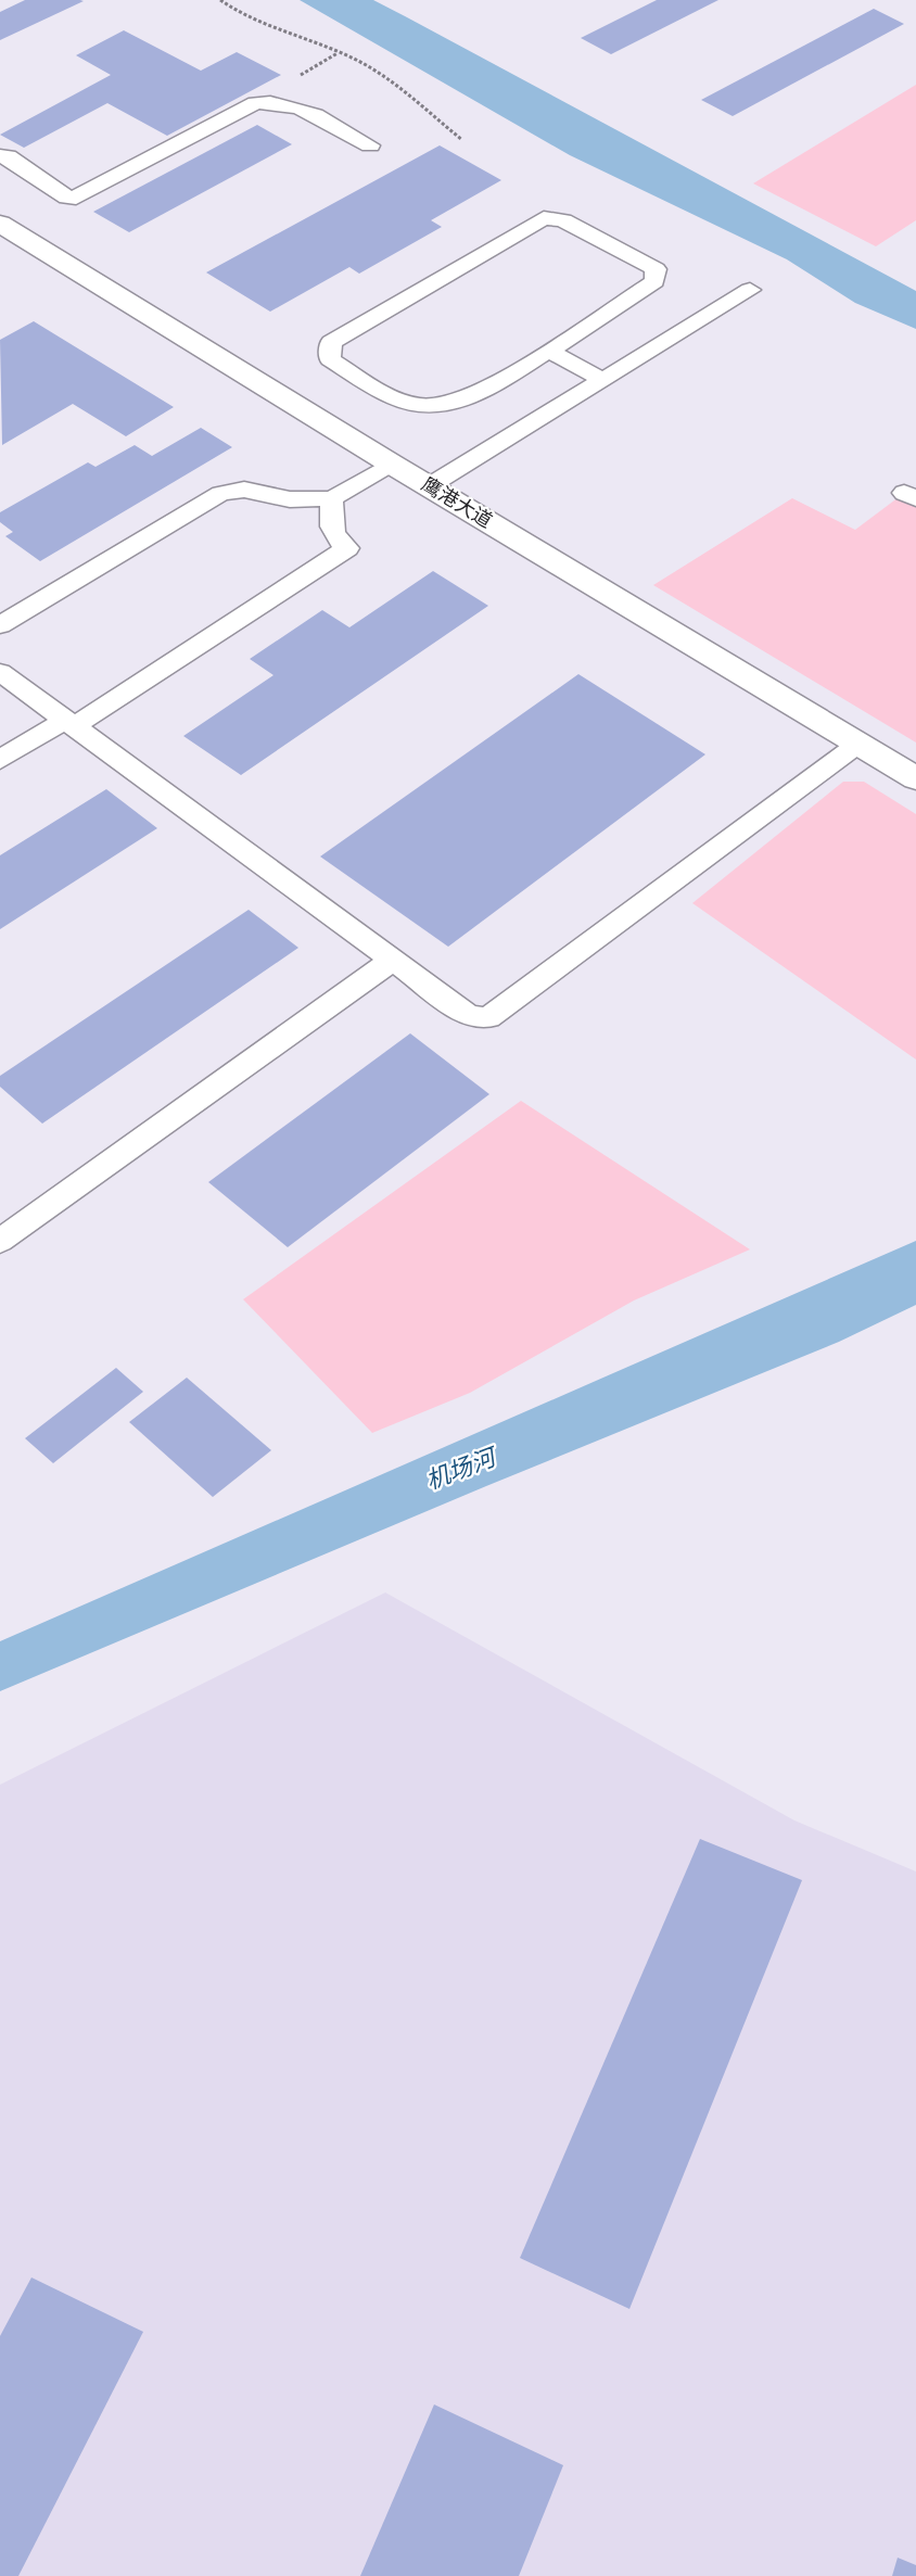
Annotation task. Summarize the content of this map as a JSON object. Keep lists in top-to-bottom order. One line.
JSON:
{"streets":{"street":["鹰港大道"]},"water":["机场河"]}
